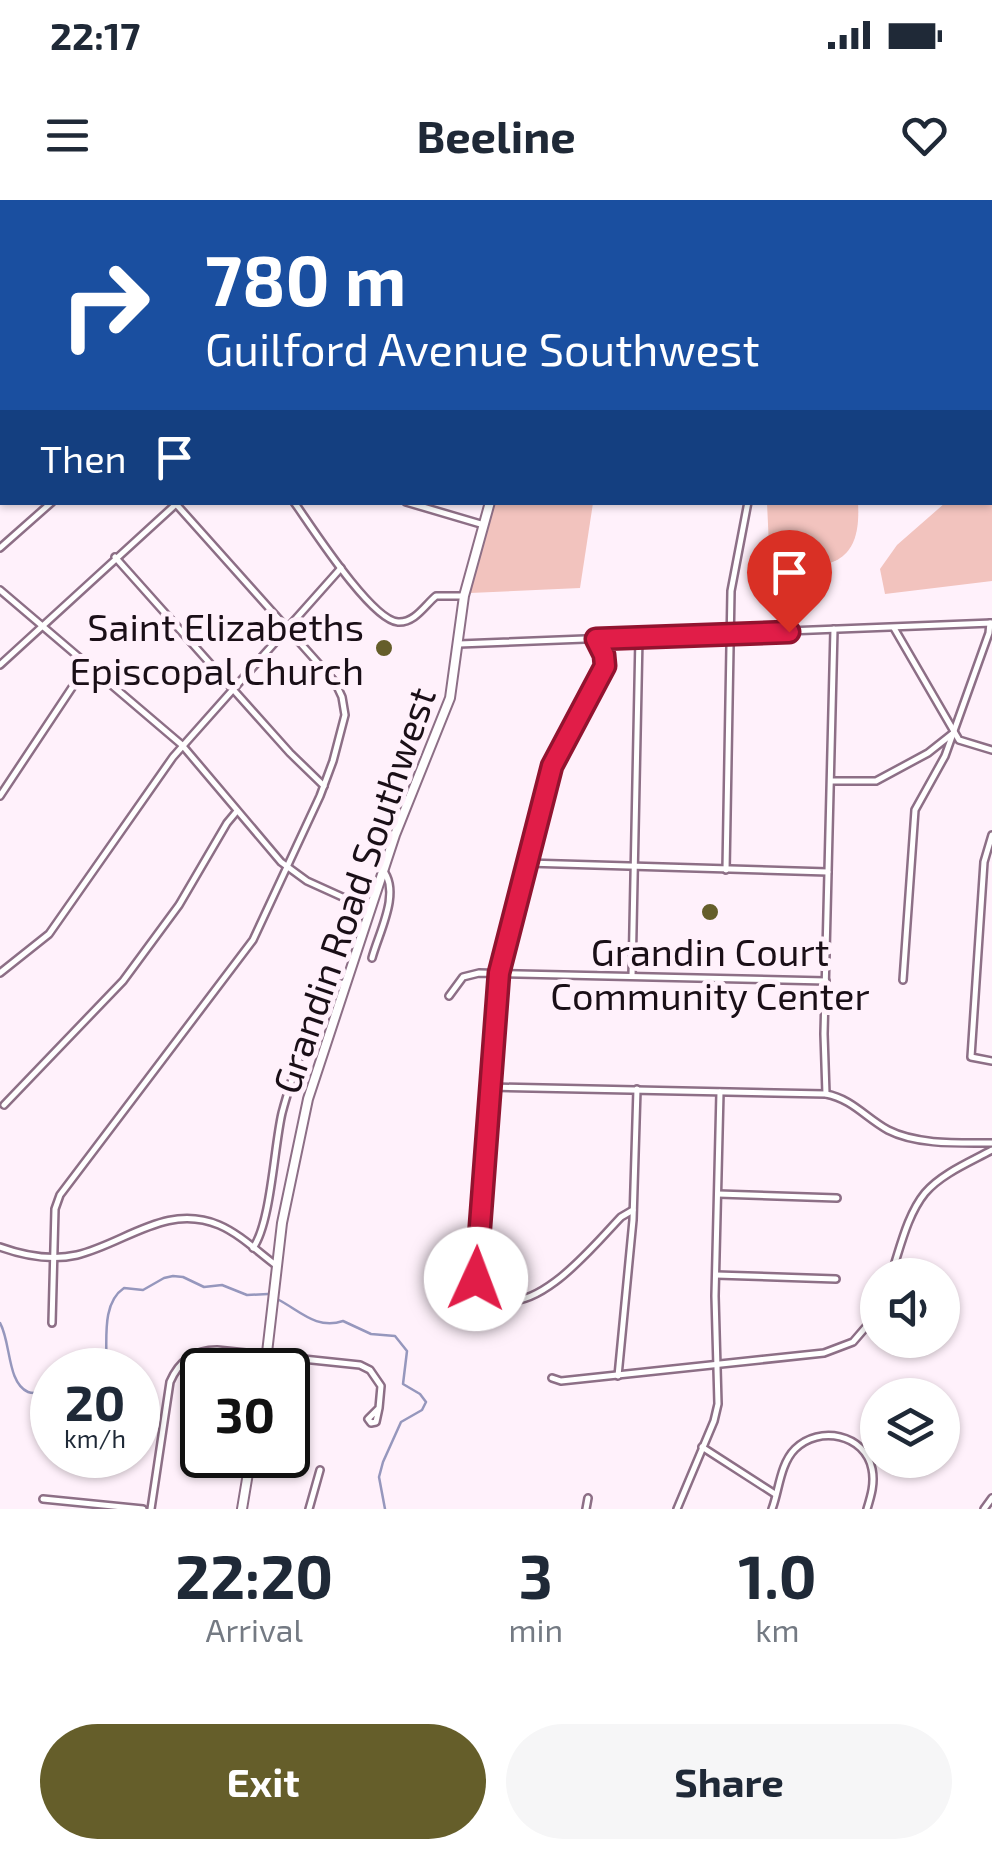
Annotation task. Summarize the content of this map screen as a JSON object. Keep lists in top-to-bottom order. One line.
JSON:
{"streets":{"street":["Grandin Road Southwest"]},"places":["Saint Elizabeths Episcopal Church","Grandin Court Community Center"],"page":{"status":"22:17","header":"Beeline","turn":["780 m","Guilford Avenue Southwest"],"then":"Then","speed":"20 km/h","limit":"30","eta":["22:20","Arrival","3","min","1.0","km"],"buttons":["Exit","Share"]}}
